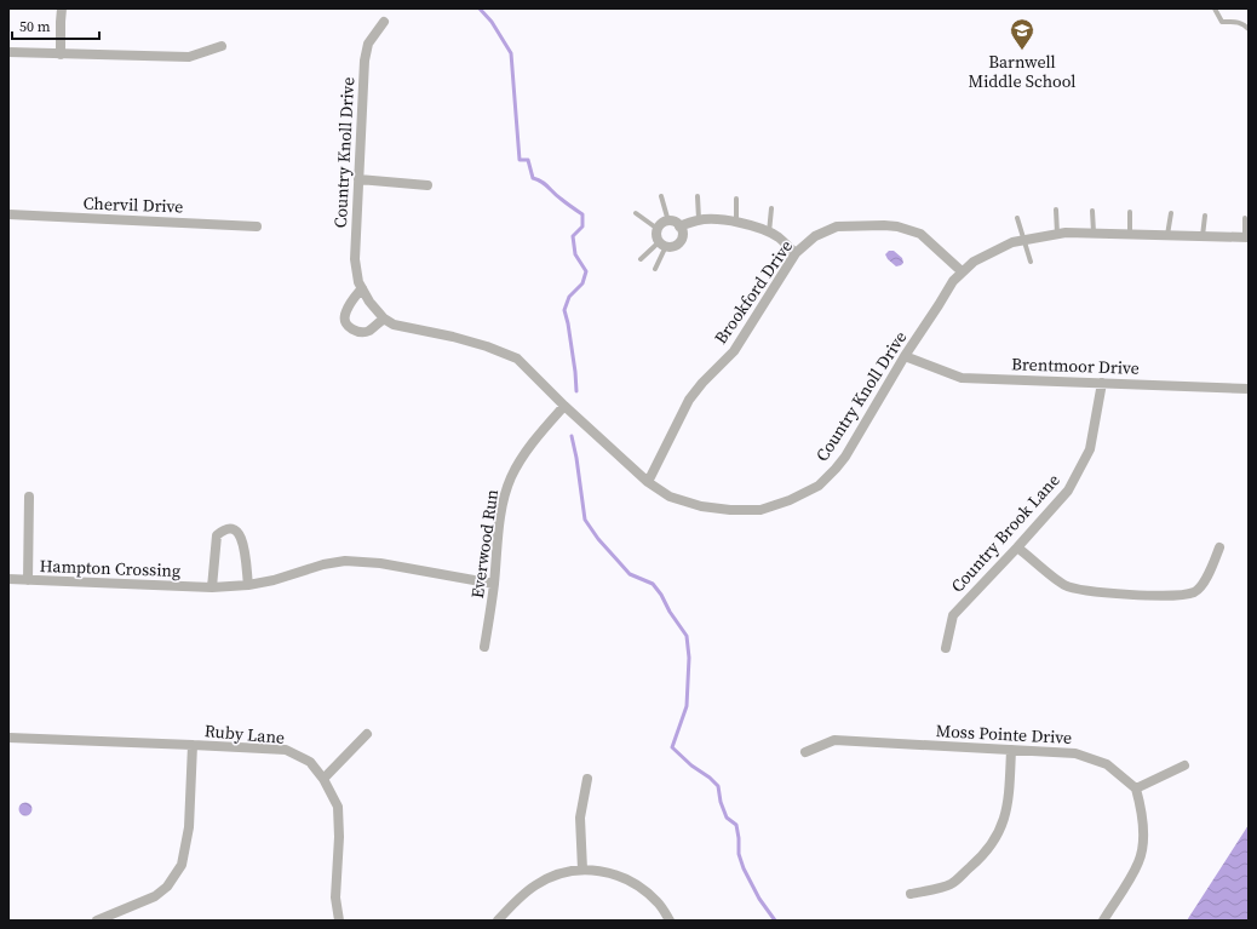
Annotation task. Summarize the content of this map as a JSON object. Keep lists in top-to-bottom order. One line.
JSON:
{"streets":{"street":["Country Knoll Drive","Chervil Drive","Brookford Drive","Brentmoor Drive","Country Brook Lane","Everwood Run","Hampton Crossing","Ruby Lane","Moss Pointe Drive"]},"crossings":[["Country Knoll Drive","Brookford Drive"],["Country Knoll Drive","Brentmoor Drive"],["Country Knoll Drive","Everwood Run"],["Brentmoor Drive","Country Brook Lane"],["Everwood Run","Hampton Crossing"]],"places":{"school or university":["Barnwell Middle School"]},"scale_bar":"50 m"}
